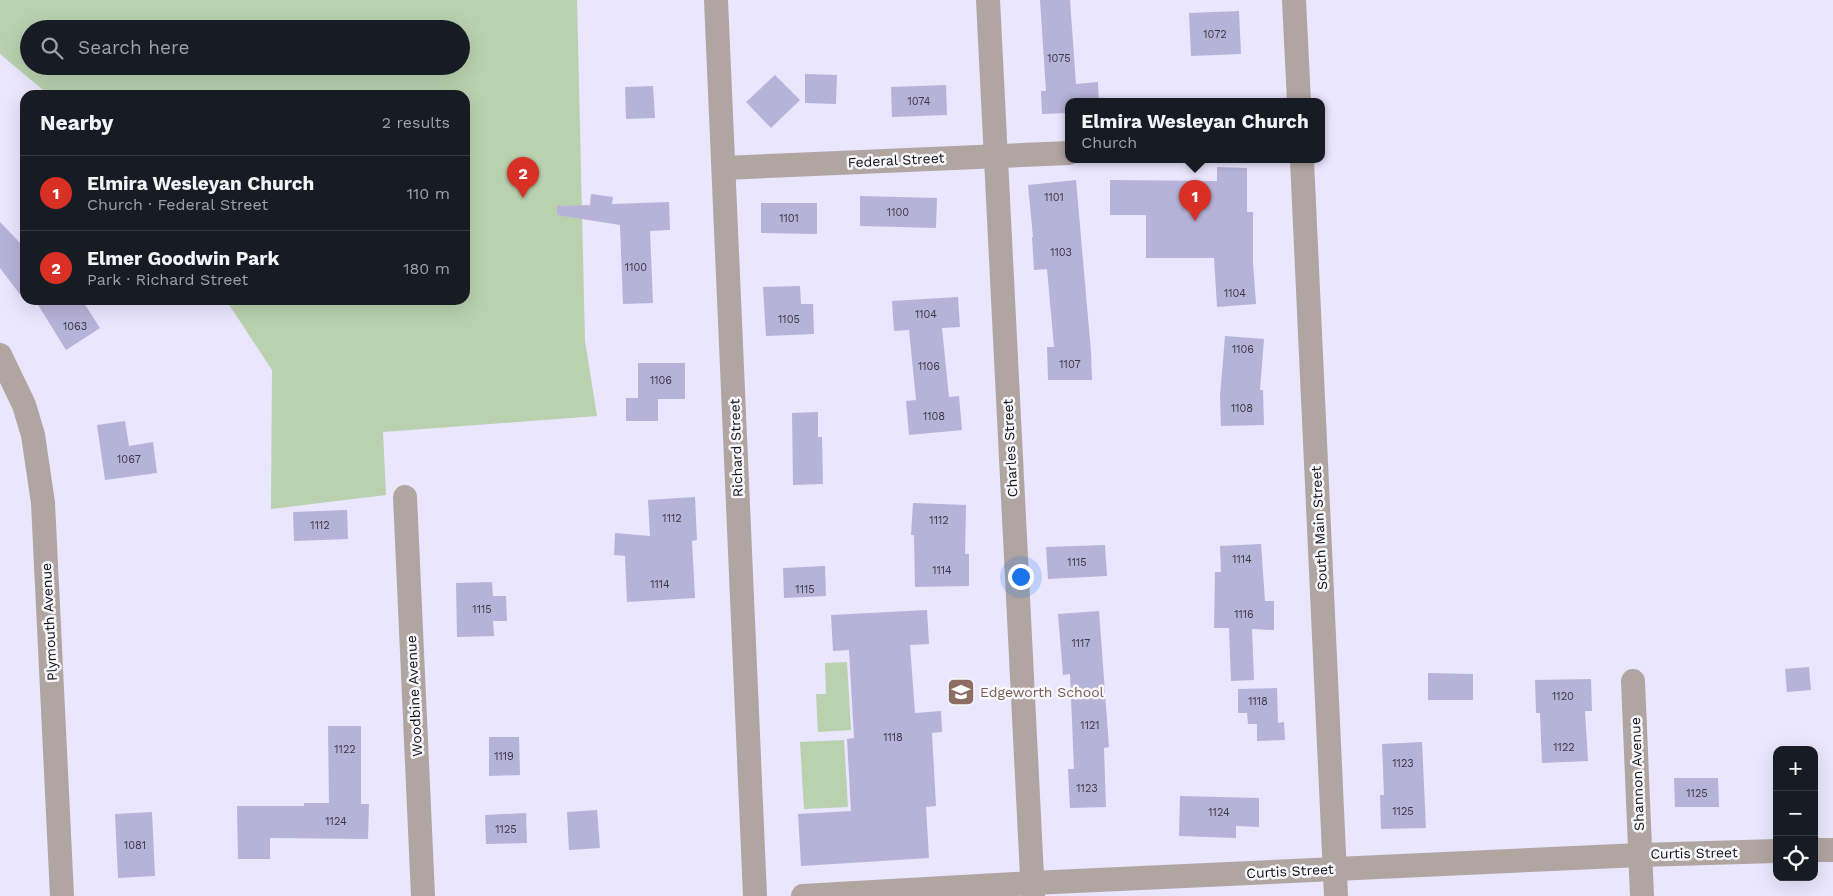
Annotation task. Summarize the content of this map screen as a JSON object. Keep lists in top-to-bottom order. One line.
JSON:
{"streets":{"street":["Federal Street","Richard Street","Charles Street","South Main Street","Plymouth Avenue","Woodbine Avenue","Shannon Avenue","Curtis Street"]},"crossings":[["Federal Street","Richard Street"],["Federal Street","Charles Street"],["Charles Street","Curtis Street"],["South Main Street","Curtis Street"],["Shannon Avenue","Curtis Street"]],"places":{"school or university":["Edgeworth School"]},"house_numbers":["1072","1075","1074","1101","1100","1101","1103","1100","1104","1104","1105","1063","1106","1107","1106","1106","1108","1108","1067","1112","1112","1112","1114","1115","1114","1114","1115","1115","1116","1117","1120","1118","1121","1118","1122","1122","1119","1123","1123","1125","1125","1124","1124","1125","1081"],"page":{"search":"Search here","heading":["Nearby","2 results"],"popup":["Elmira Wesleyan Church","Church"],"list":[{"mark":"1","name":"Elmira Wesleyan Church","note":"Church · Federal Street","value":"110 m"},{"mark":"2","name":"Elmer Goodwin Park","note":"Park · Richard Street","value":"180 m"}],"pins":["2","1"],"map_buttons":["+","−"]}}
